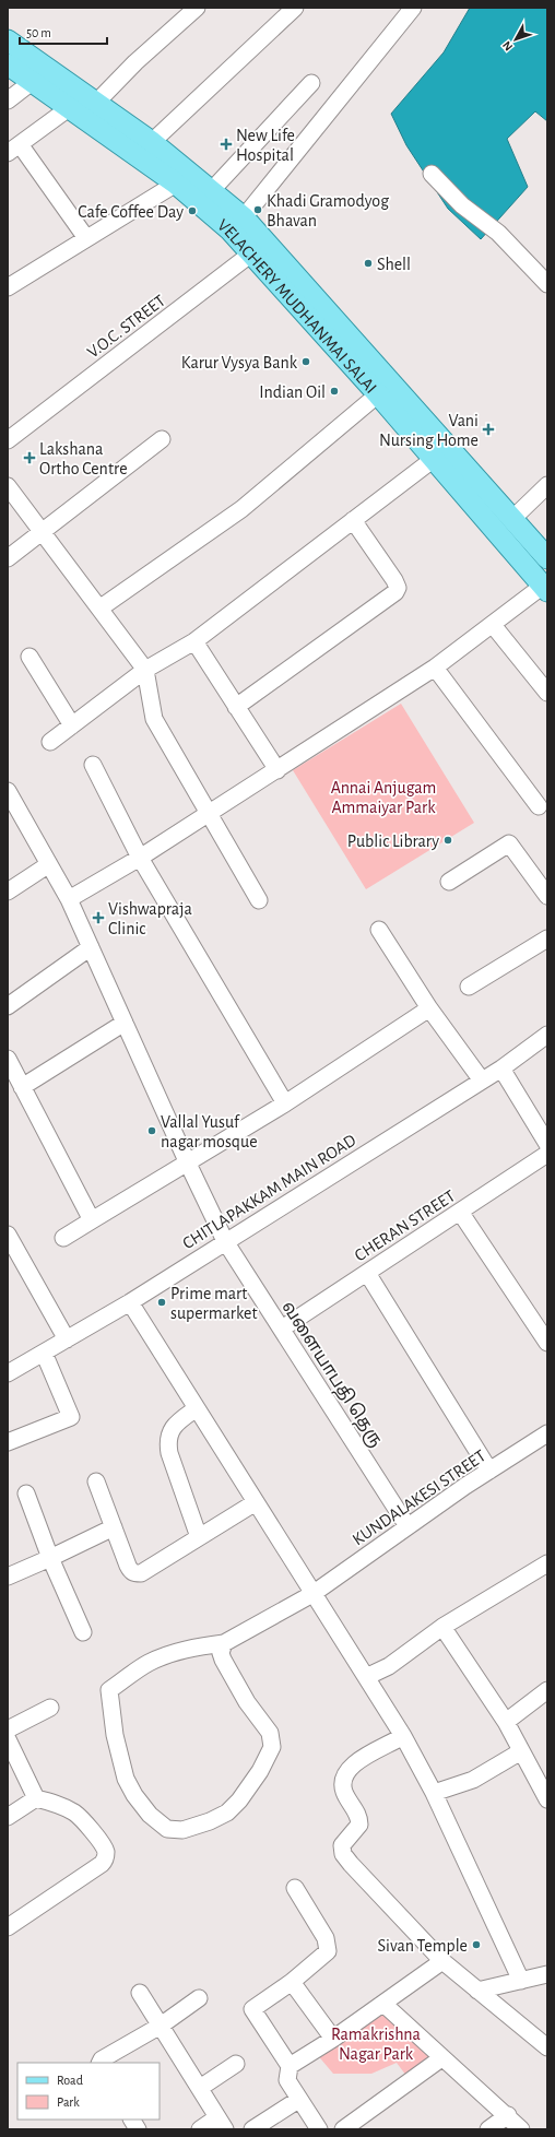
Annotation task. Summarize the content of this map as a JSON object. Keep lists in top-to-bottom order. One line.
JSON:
{"streets":{"main road":["VELACHERY MUDHANMAI SALAI"],"street":["V.O.C. STREET","CHITLAPAKKAM MAIN ROAD","CHERAN STREET","வளையாபதி தெரு","KUNDALAKESI STREET"]},"crossings":[["VELACHERY MUDHANMAI SALAI","V.O.C. STREET"],["CHITLAPAKKAM MAIN ROAD","வளையாபதி தெரு"],["CHERAN STREET","வளையாபதி தெரு"],["வளையாபதி தெரு","KUNDALAKESI STREET"]],"parks":["Annai Anjugam Ammaiyar Park","Ramakrishna Nagar Park"],"places":{"health":["New Life Hospital","Vani Nursing Home","Lakshana Ortho Centre","Vishwapraja Clinic"],"other":["Khadi Gramodyog Bhavan","Cafe Coffee Day","Shell","Karur Vysya Bank","Indian Oil","Public Library","Vallal Yusuf nagar mosque","Prime mart supermarket","Sivan Temple"]},"legend":["Road","Park"],"scale_bar":"50 m","north":"bottom left"}
